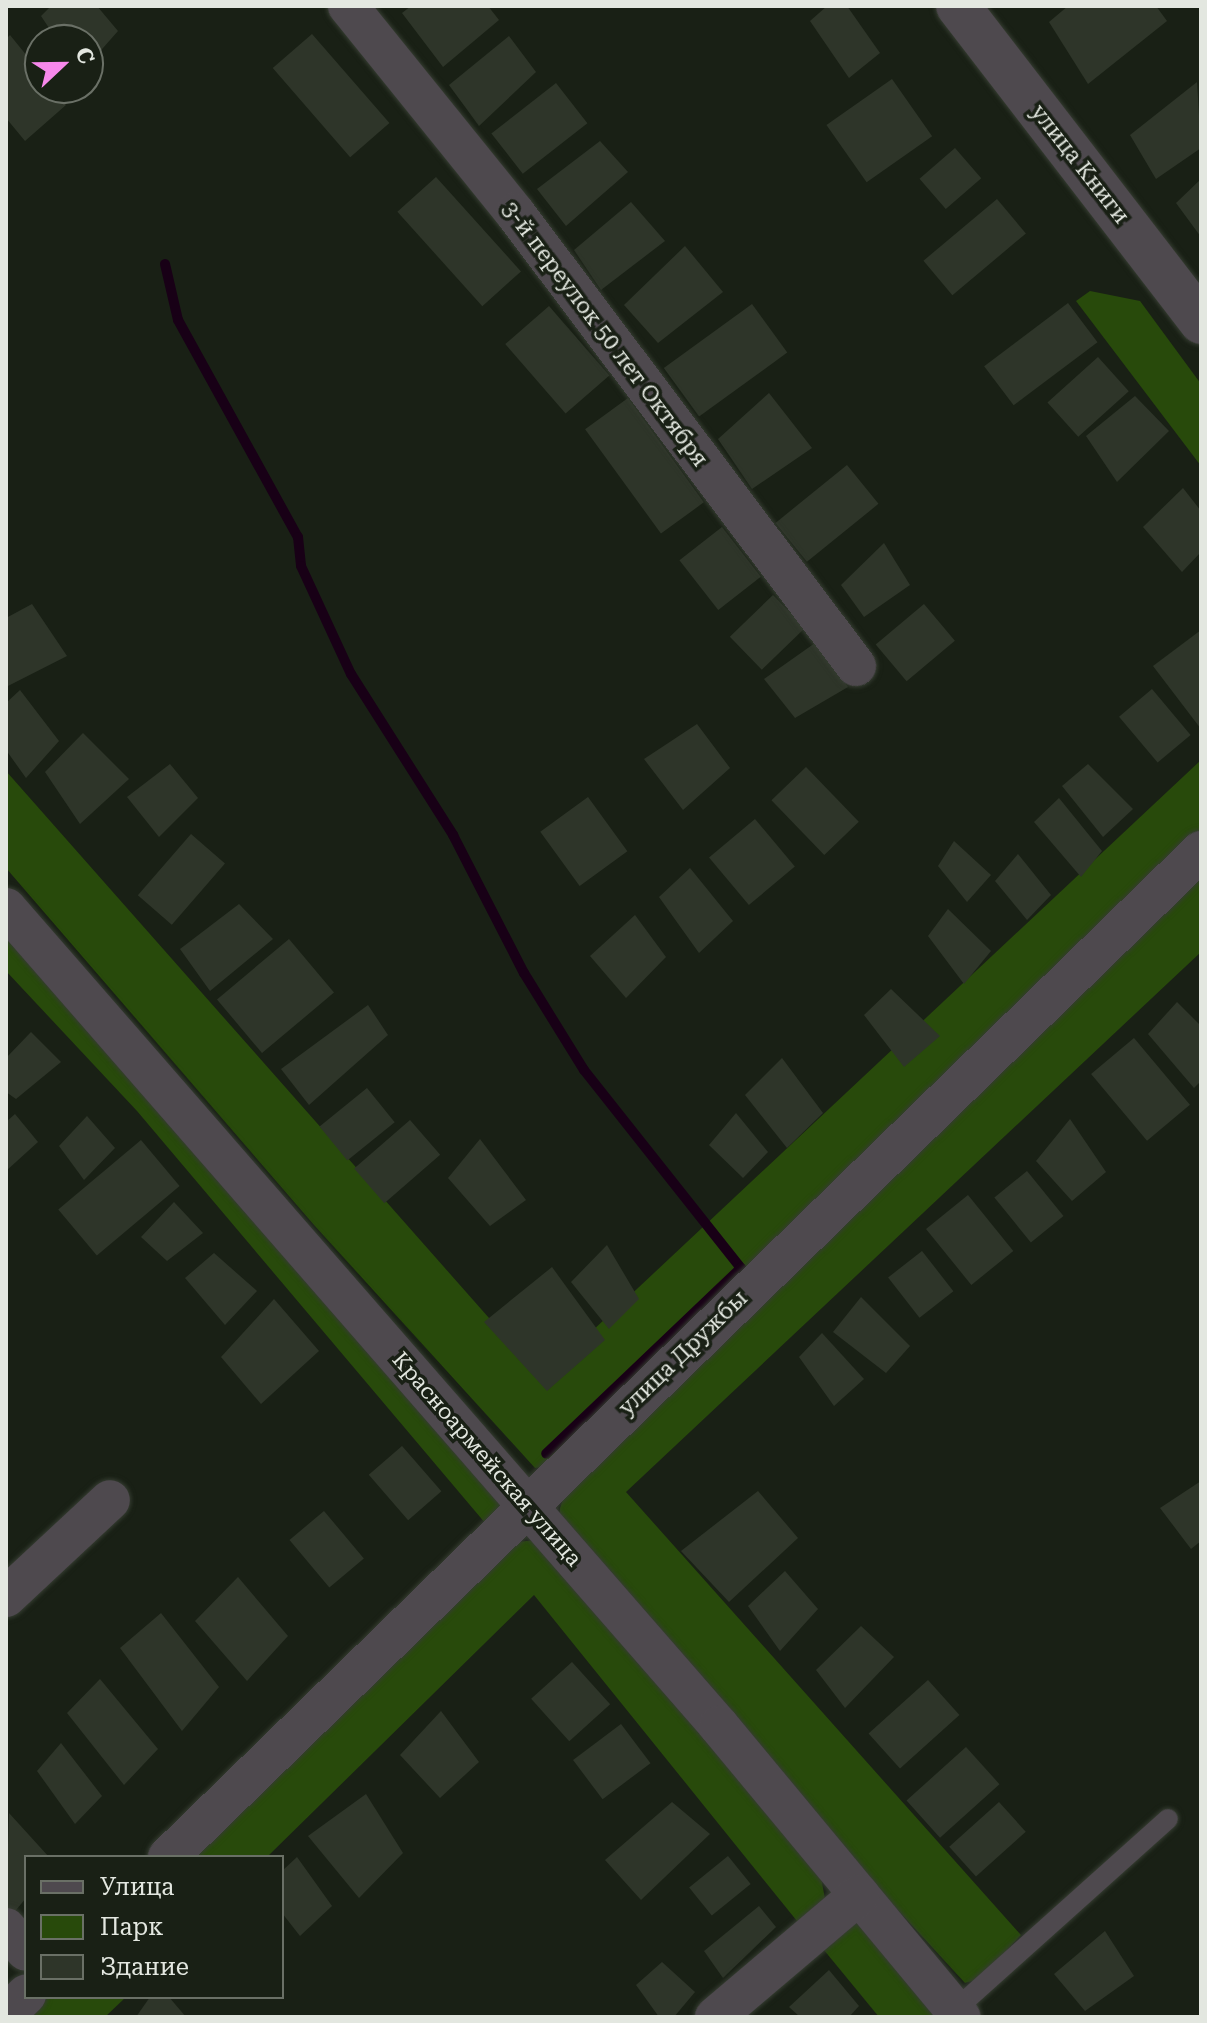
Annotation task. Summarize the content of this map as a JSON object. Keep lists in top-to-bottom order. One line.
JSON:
{"streets":{"street":["улица Книги","3-й переулок 50 лет Октября","улица Дружбы","Красноармейская улица"]},"crossings":[["улица Дружбы","Красноармейская улица"]],"legend":["Улица","Парк","Здание"],"north":"right"}
